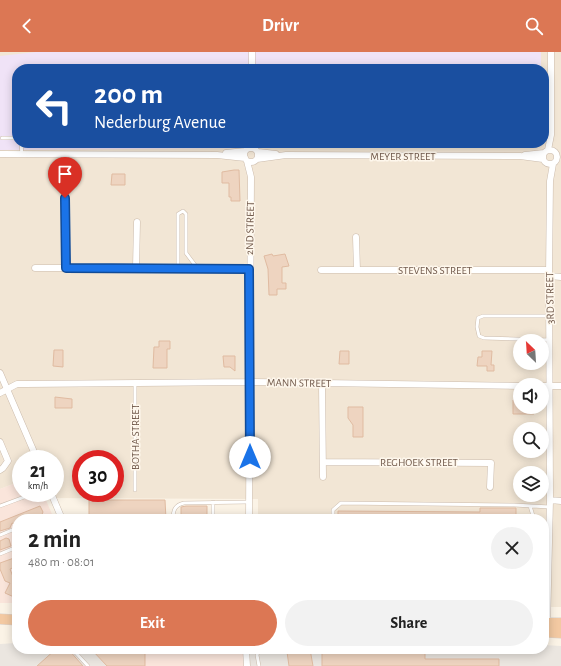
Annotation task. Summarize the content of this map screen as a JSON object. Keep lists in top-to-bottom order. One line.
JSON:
{"streets":{"street":["MEYER STREET","2ND STREET","STEVENS STREET","3RD STREET","MANN STREET","REGHOEK STREET"],"lane":["BOTHA STREET"]},"crossings":[["MEYER STREET","2ND STREET"],["MEYER STREET","3RD STREET"],["2ND STREET","MANN STREET"],["STEVENS STREET","3RD STREET"],["MANN STREET","BOTHA STREET"]],"north":"top left","page":{"header":"Drivr","turn":["200 m","Nederburg Avenue"],"speed":"21 km/h","limit":"30","heading":["2 min","480 m · 08:01"],"buttons":["Exit","Share"]}}
